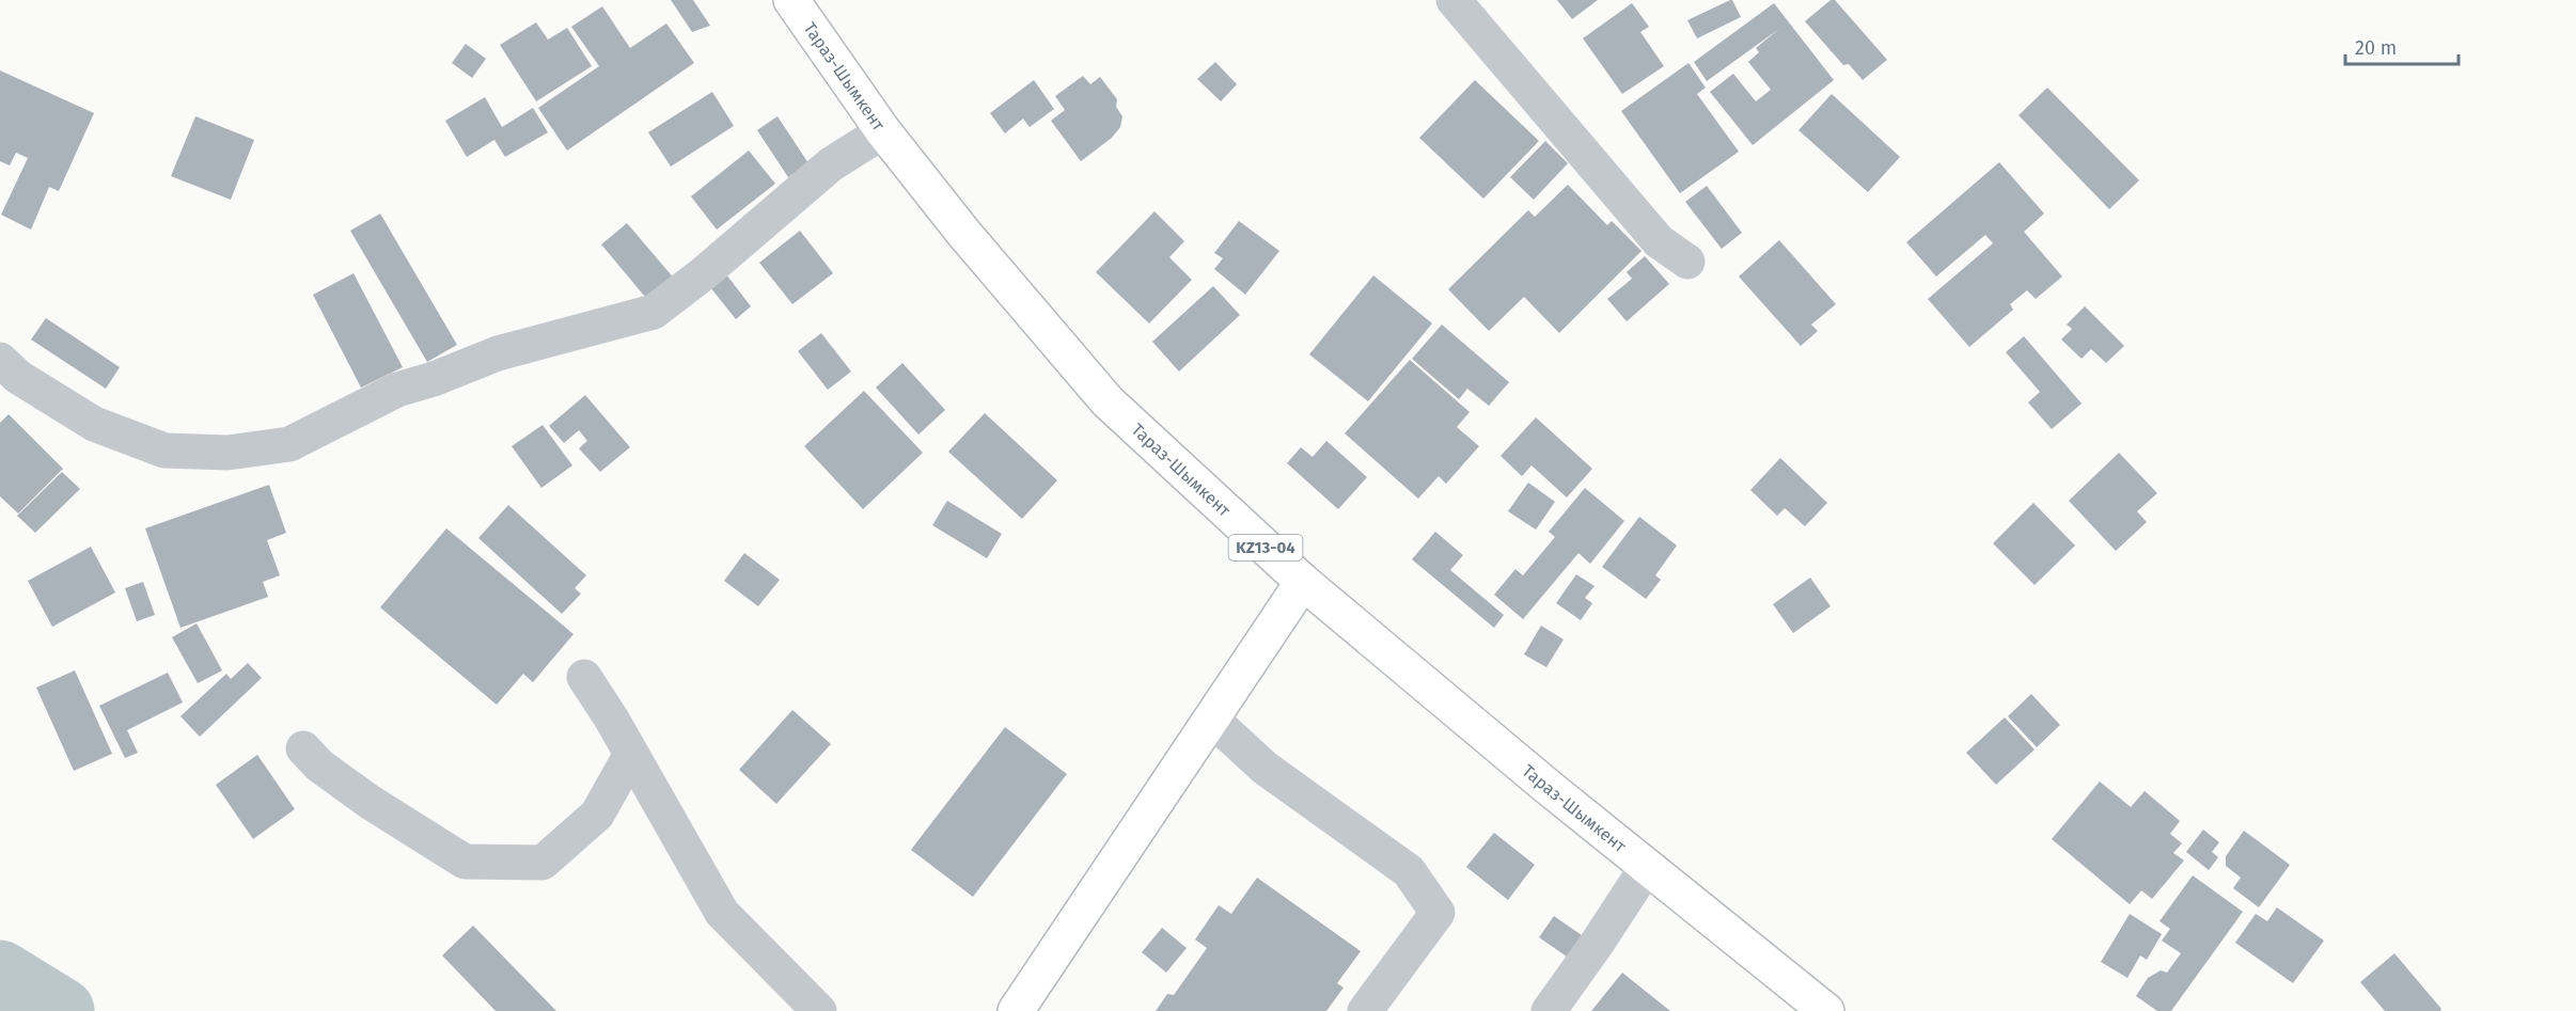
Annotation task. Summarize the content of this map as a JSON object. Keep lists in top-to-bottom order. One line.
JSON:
{"streets":{"main road":["Тараз-Шымкент","KZ13-04"]},"scale_bar":"20 m"}
